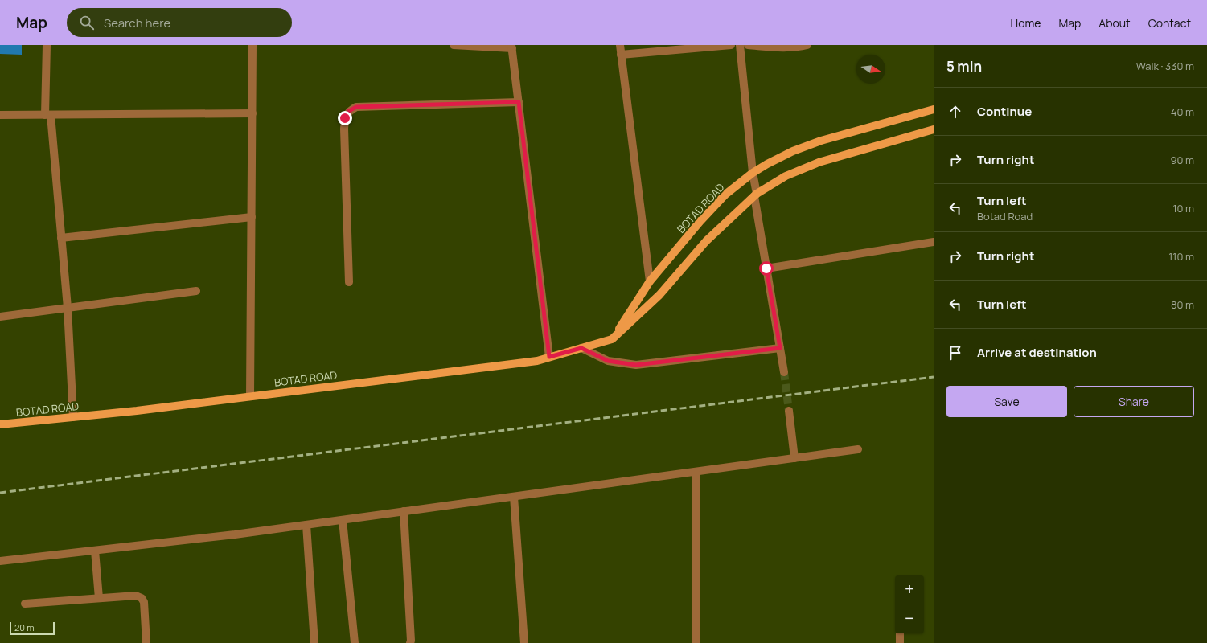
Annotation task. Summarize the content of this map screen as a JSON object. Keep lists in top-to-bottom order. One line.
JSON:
{"streets":{"main road":["BOTAD ROAD"]},"scale_bar":"20 m","north":"right","page":{"header":"Map","search":"Search here","nav":["Home","Map","About","Contact"],"heading":["5 min","Walk · 330 m"],"list":[["Continue","40 m"],["Turn right","90 m"],["Turn left","Botad Road","10 m"],["Turn right","110 m"],["Turn left","80 m"],"Arrive at destination"],"buttons":["Save","Share"],"map_buttons":["+","−"],"scale":"20 m"}}
